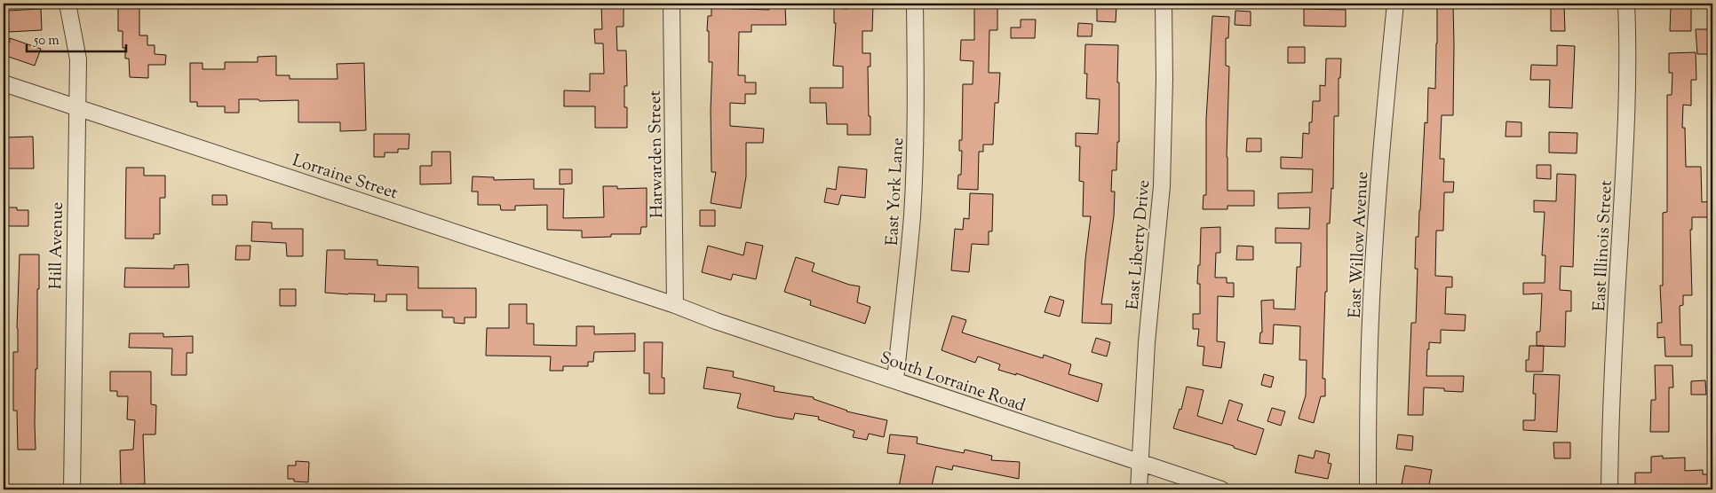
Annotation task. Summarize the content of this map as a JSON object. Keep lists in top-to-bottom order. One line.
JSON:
{"streets":{"street":["Harwarden Street","Lorraine Street","East York Lane","East Liberty Drive","East Willow Avenue","Hill Avenue","East Illinois Street","South Lorraine Road"]},"crossings":[["Harwarden Street","Lorraine Street"],["Harwarden Street","South Lorraine Road"],["Lorraine Street","Hill Avenue"],["Lorraine Street","South Lorraine Road"],["East York Lane","South Lorraine Road"],["East Liberty Drive","South Lorraine Road"]],"scale_bar":"50 m"}
